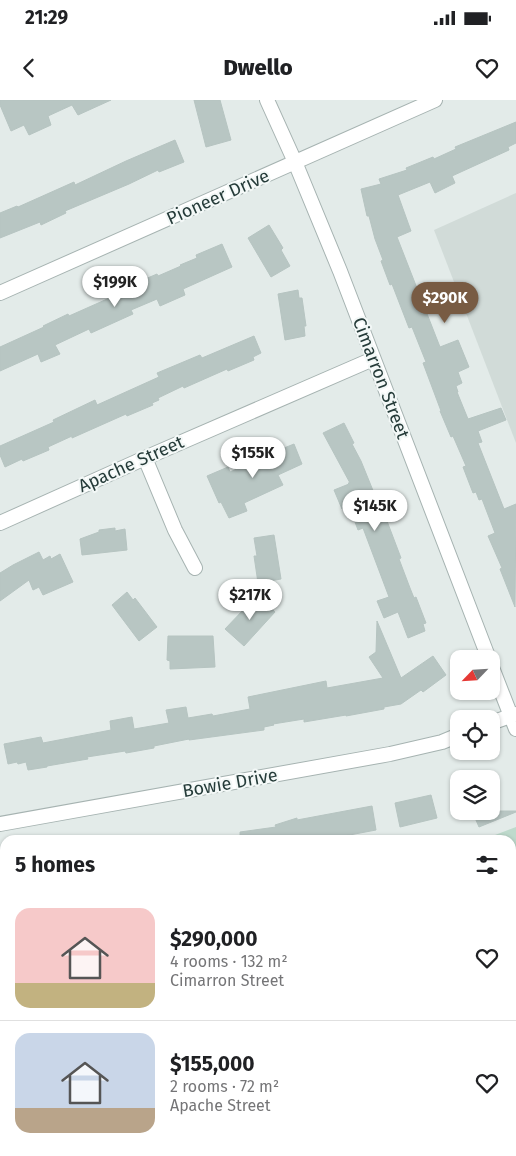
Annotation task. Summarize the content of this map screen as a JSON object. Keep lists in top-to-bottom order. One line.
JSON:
{"streets":{"street":["Pioneer Drive","Cimarron Street","Apache Street","Bowie Drive"]},"crossings":[["Pioneer Drive","Cimarron Street"],["Cimarron Street","Apache Street"]],"north":"bottom left","page":{"status":"21:29","header":"Dwello","price":["$199K","$290K","$155K","$145K","$217K"],"heading":"5 homes","list":[{"name":"$290,000","note":"4 rooms · 132 m² · Cimarron Street"},{"name":"$155,000","note":"2 rooms · 72 m² · Apache Street"}]}}
